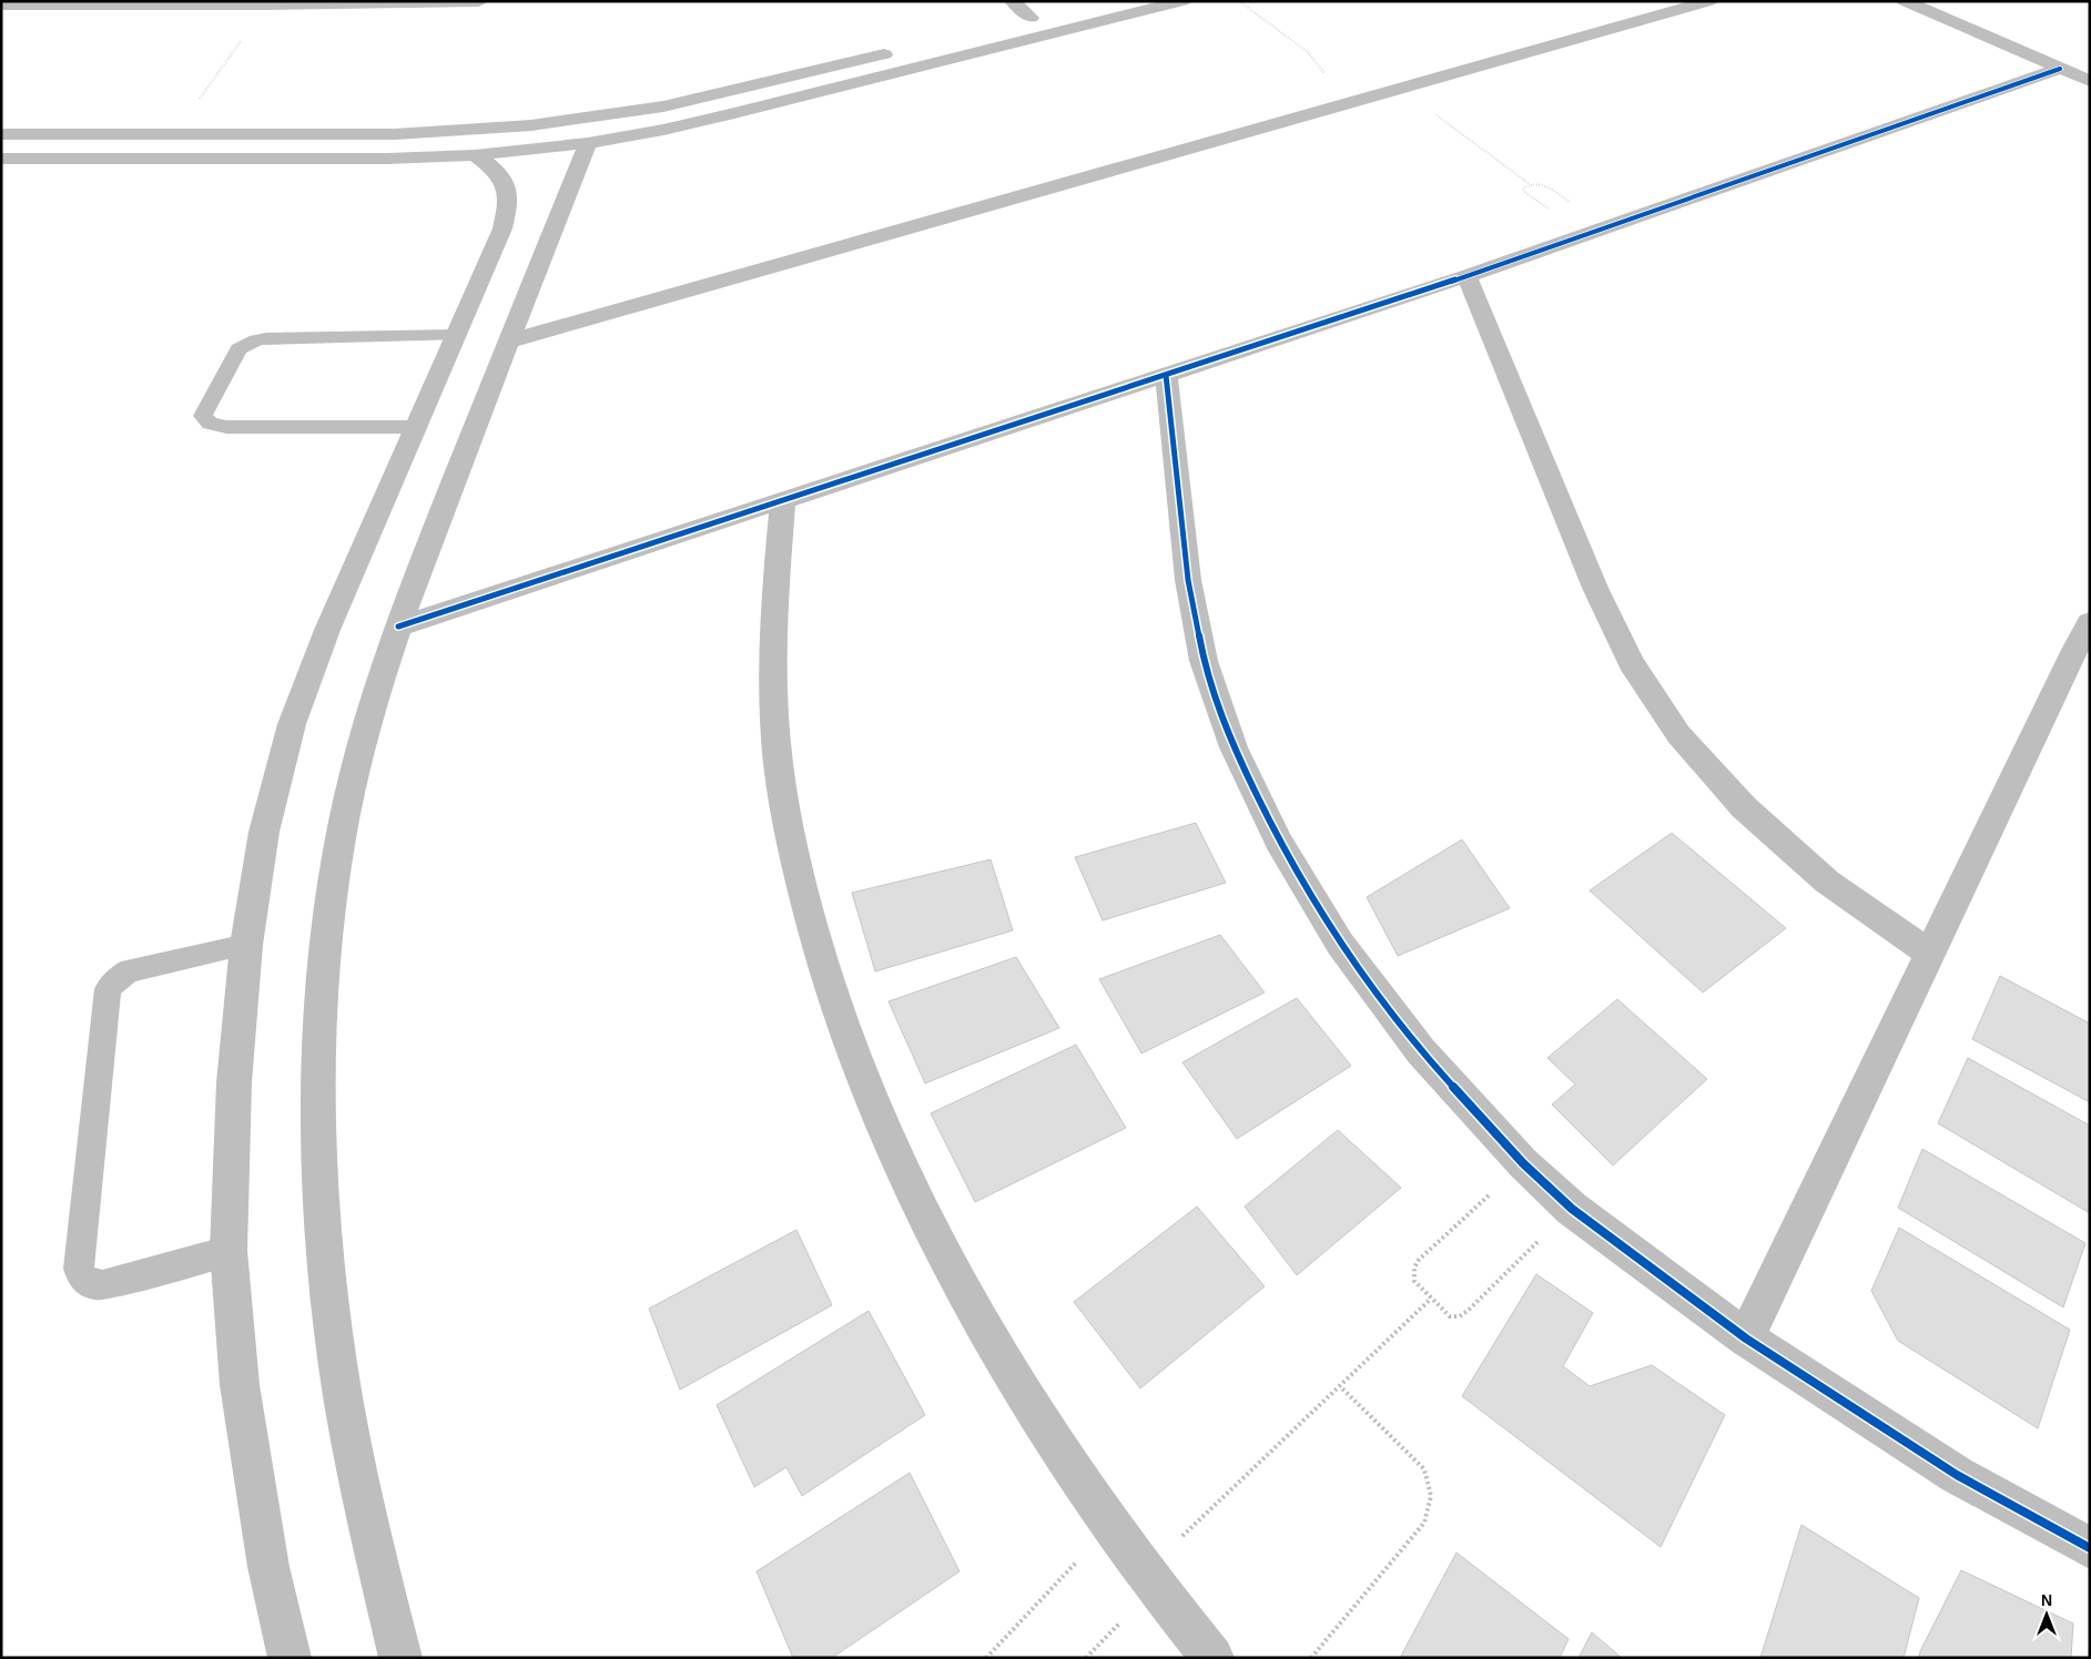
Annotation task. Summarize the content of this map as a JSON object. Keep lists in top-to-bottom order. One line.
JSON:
{"north":"top"}
